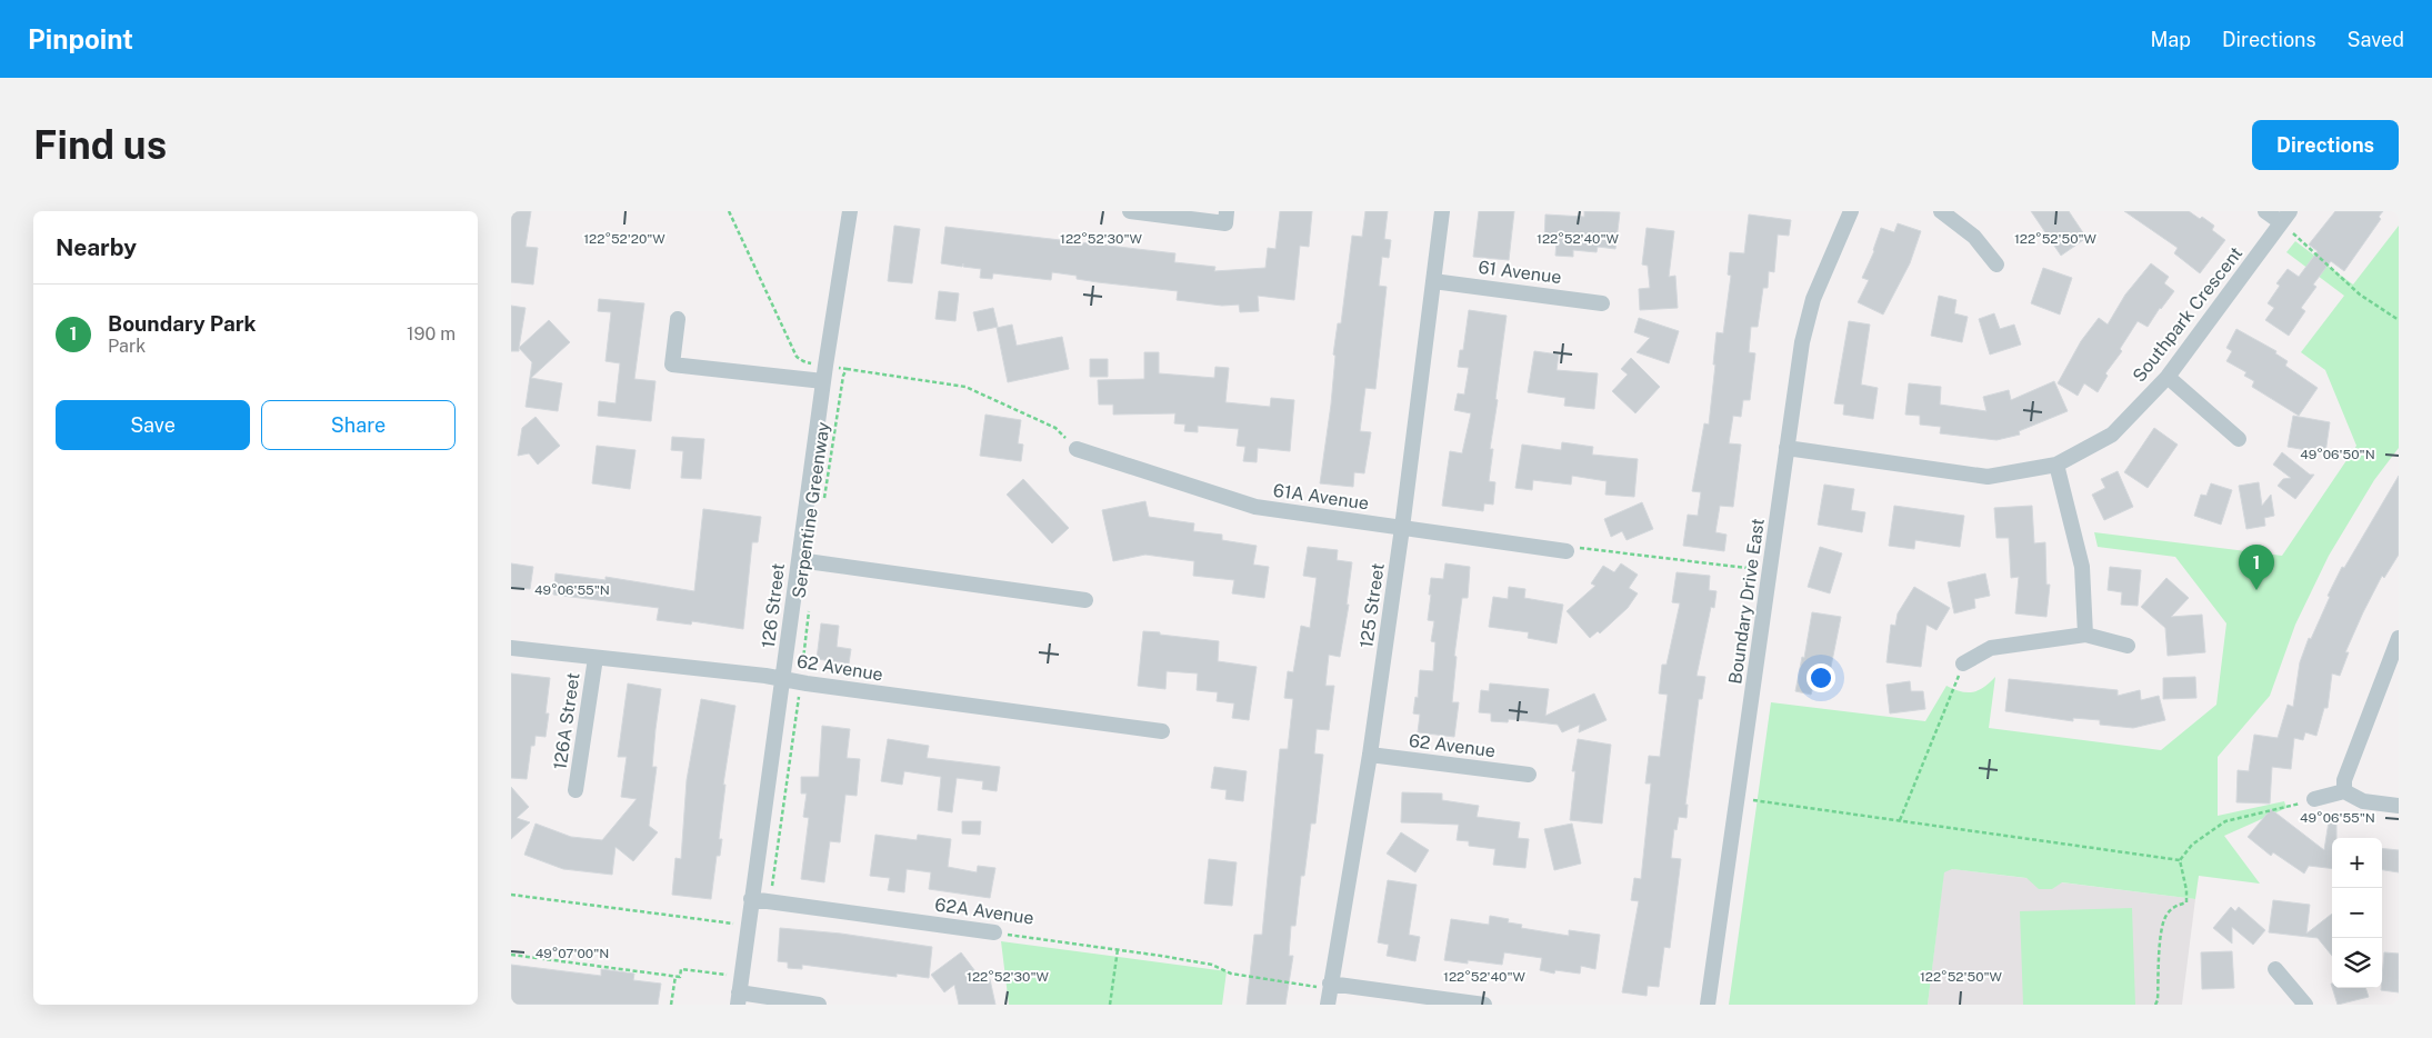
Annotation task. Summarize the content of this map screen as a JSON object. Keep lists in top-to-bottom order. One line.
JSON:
{"streets":{"street":["61 Avenue","Southpark Crescent","61A Avenue","Boundary Drive East","126 Street","125 Street","62 Avenue","126A Street","62A Avenue"],"path":["Serpentine Greenway"]},"crossings":[["61 Avenue","125 Street"],["Southpark Crescent","Boundary Drive East"],["61A Avenue","125 Street"],["126 Street","62 Avenue"],["126 Street","62A Avenue"],["125 Street","62 Avenue"],["125 Street","62A Avenue"],["62 Avenue","126A Street"]],"page":{"header":"Pinpoint","nav":["Map","Directions","Saved"],"buttons":["Directions",["Save","Share"]],"title":"Find us","heading":"Nearby","list":[{"mark":"1","name":"Boundary Park","note":"Park","value":"190 m"}],"pins":"1","map_buttons":["+","−"]},"coordinates":["122°52'20\"W","122°52'30\"W","122°52'40\"W","122°52'50\"W","49°06'50\"N","49°06'55\"N","49°07'00\"N"]}
